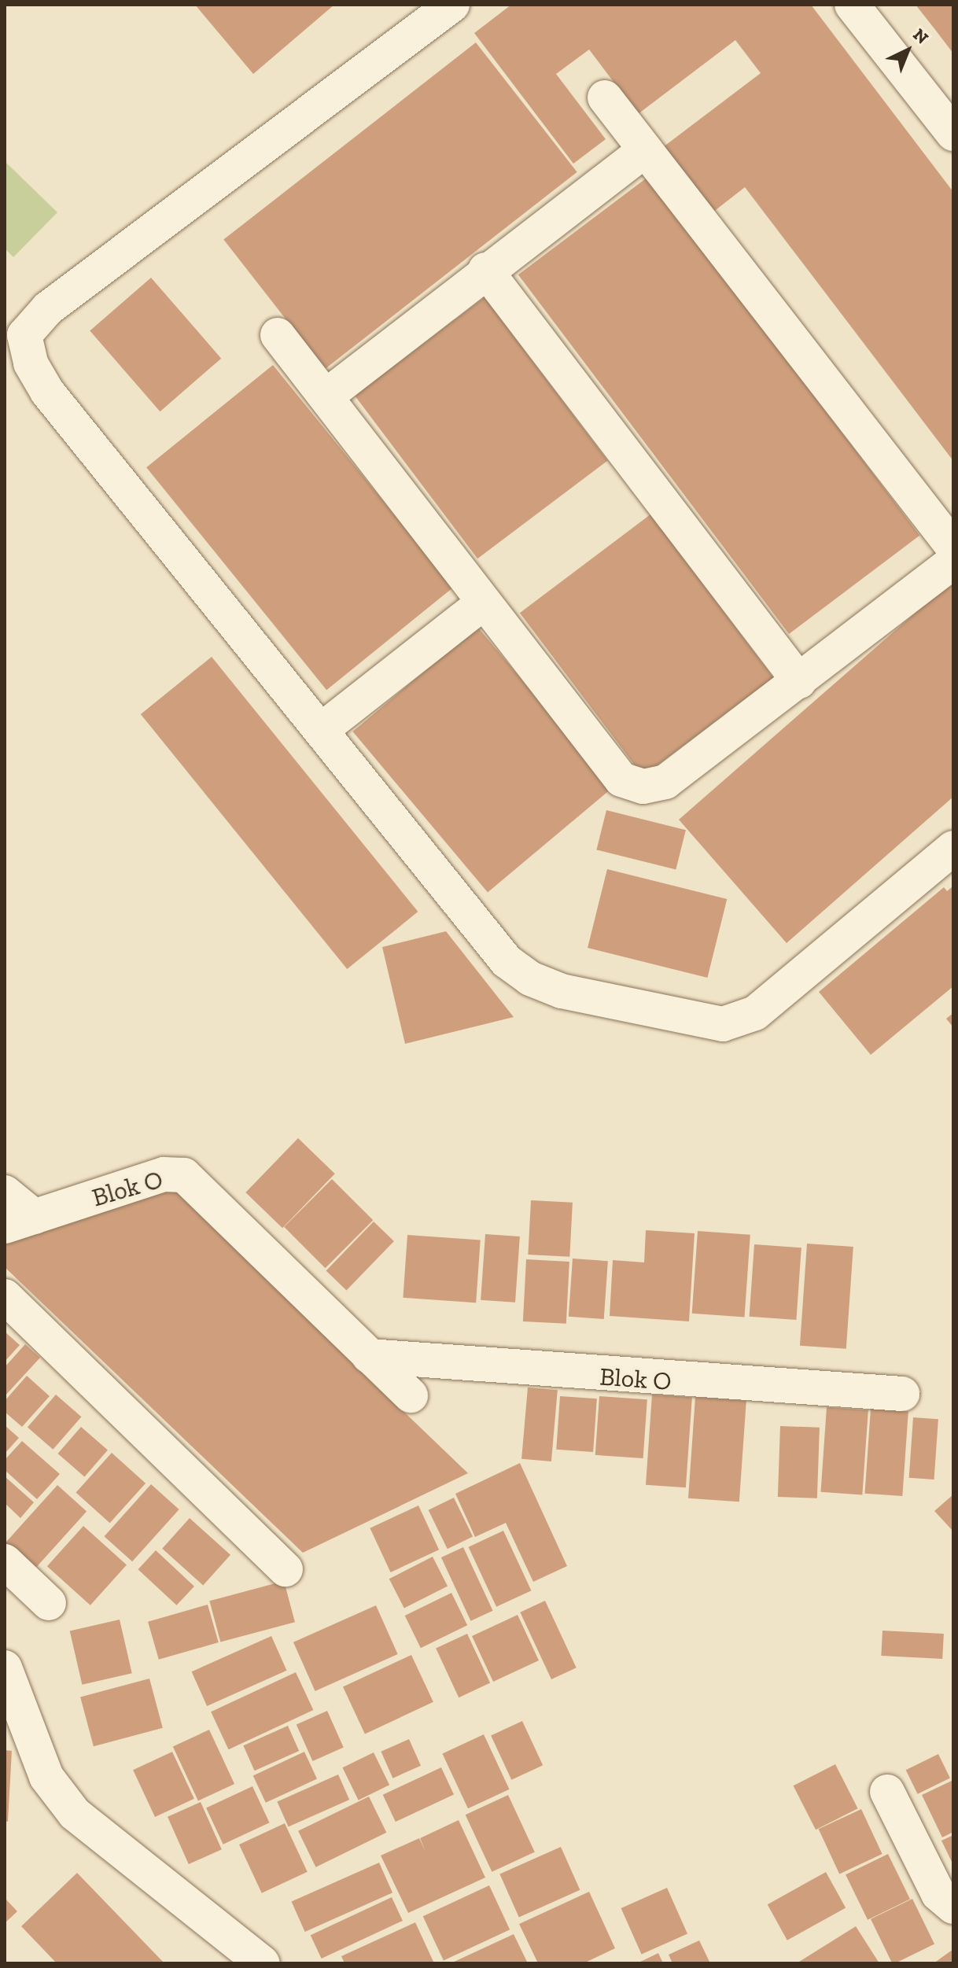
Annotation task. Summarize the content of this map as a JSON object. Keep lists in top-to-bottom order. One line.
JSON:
{"streets":{"street":["Blok O"]},"north":"top right"}
